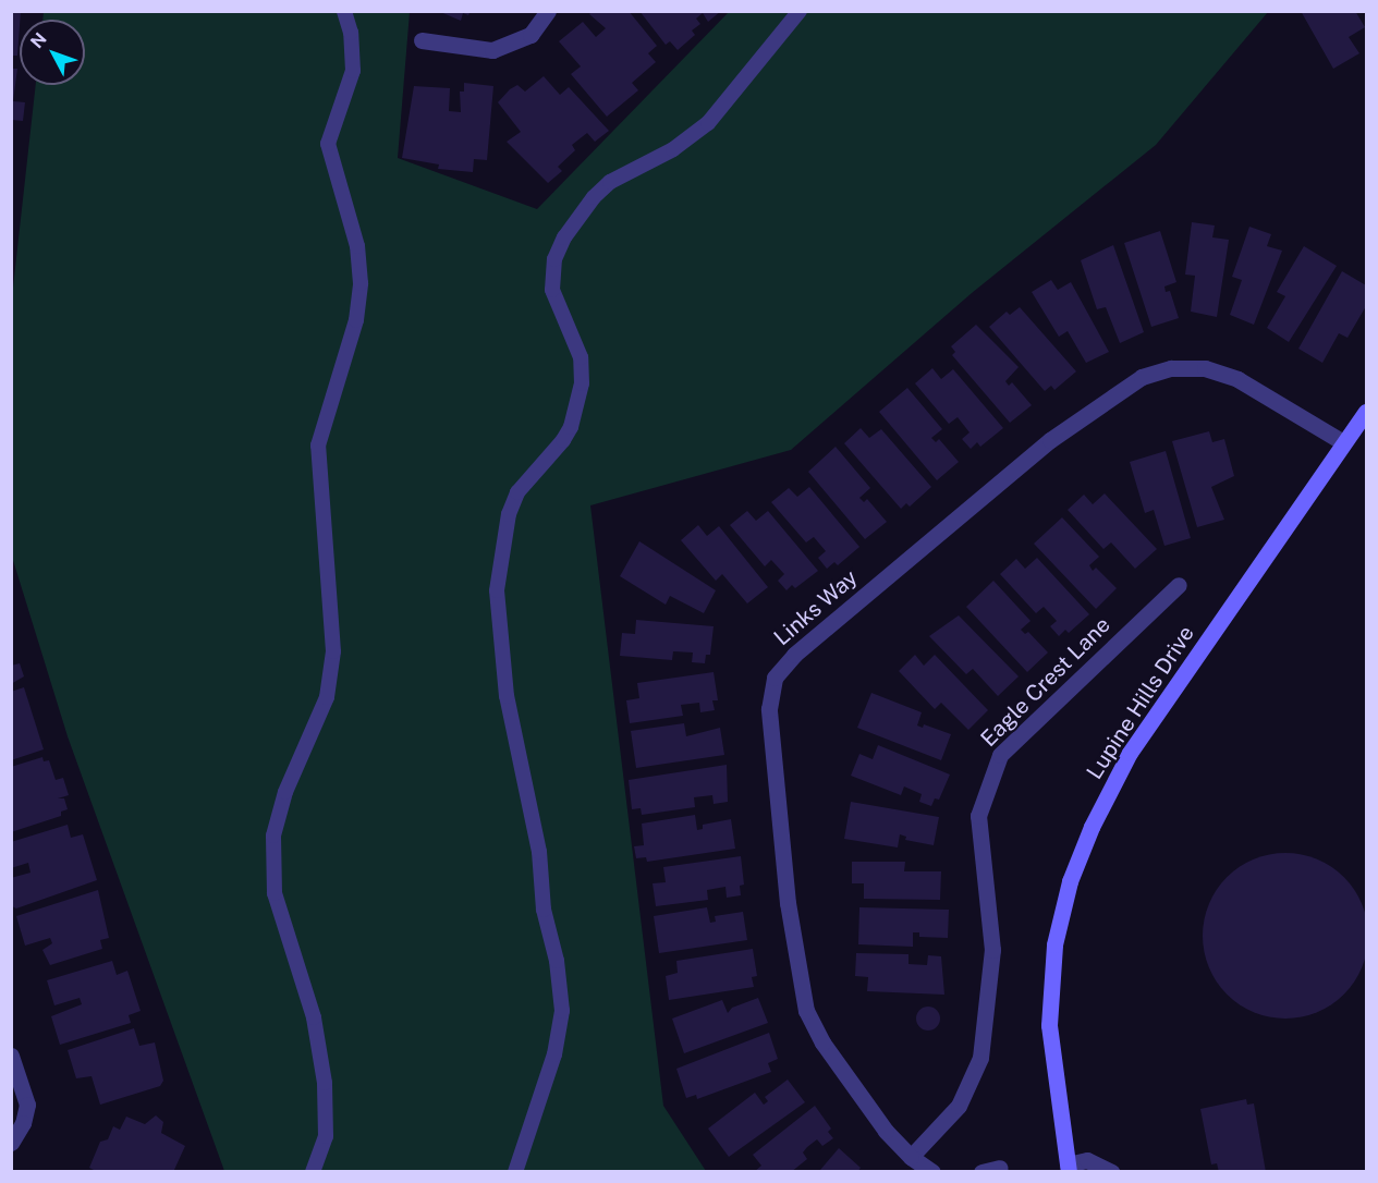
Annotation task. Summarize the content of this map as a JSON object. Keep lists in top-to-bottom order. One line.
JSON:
{"streets":{"street":["Links Way","Eagle Crest Lane","Lupine Hills Drive"]},"crossings":[["Links Way","Eagle Crest Lane"],["Links Way","Lupine Hills Drive"]],"north":"top left"}
